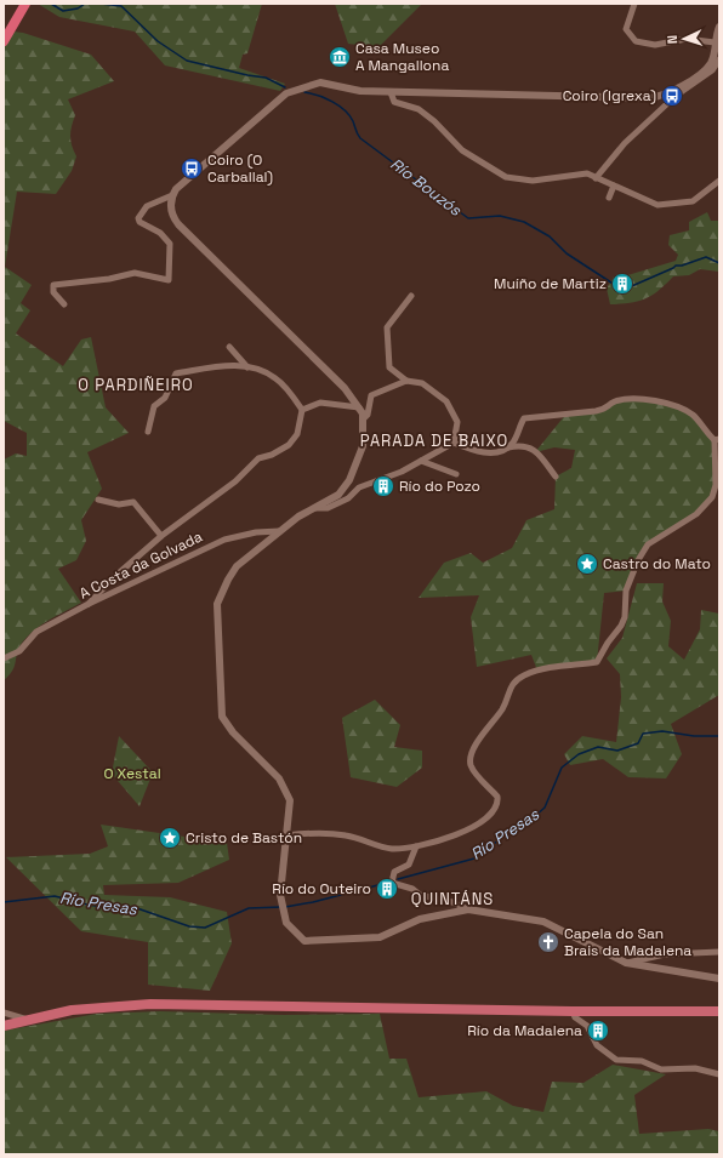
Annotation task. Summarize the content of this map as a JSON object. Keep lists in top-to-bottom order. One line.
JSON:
{"streets":{"street":["A Costa da Golvada"]},"districts":["O PARDIÑEIRO","PARADA DE BAIXO","QUINTÁNS"],"water":["Río Bouzós","Río Presas"],"parks":["O Xestal"],"places":{"museum":["Casa Museo A Mangallona"],"bus stop":["Coiro (Igrexa)","Coiro (O Carballal)"],"building":["Muíño de Martiz","Río do Pozo","Río do Outeiro","Río da Madalena"],"place":["Castro do Mato","Cristo de Bastón"],"church":["Capela do San Brais da Madalena"]},"north":"left"}
